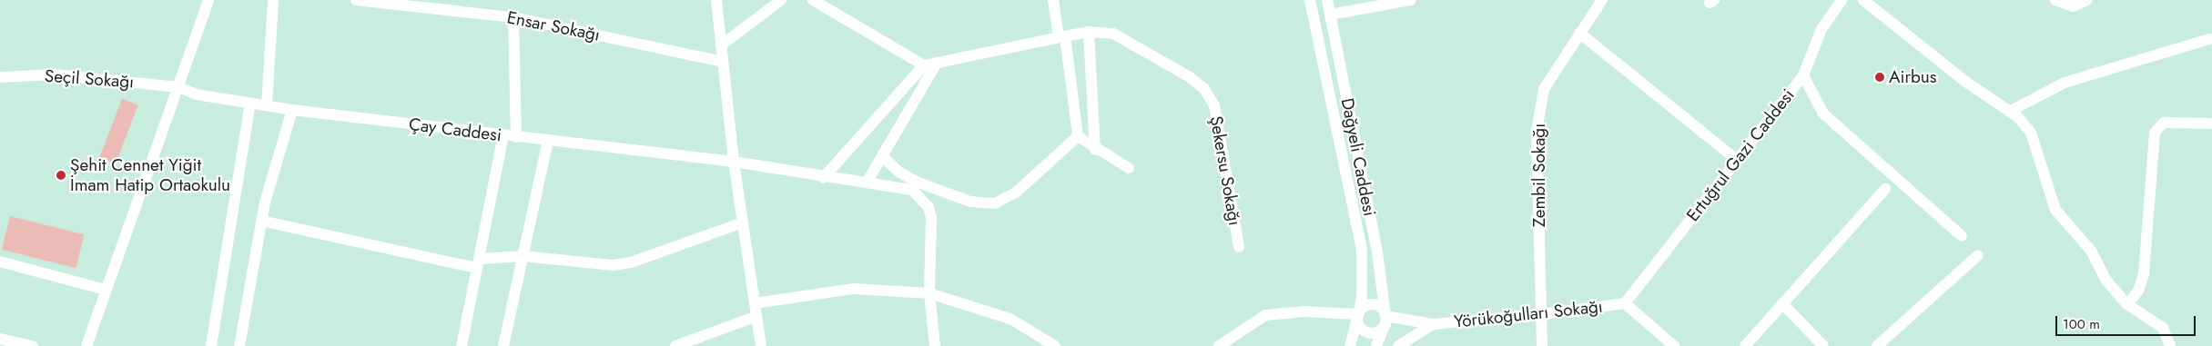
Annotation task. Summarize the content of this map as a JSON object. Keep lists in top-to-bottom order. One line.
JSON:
{"streets":{"street":["Ensar Sokağı","Seçil Sokağı","Çay Caddesi","Ertuğrul Gazi Caddesi","Dağyeli Caddesi","Şekersu Sokağı","Zembil Sokağı","Yörükoğulları Sokağı"]},"crossings":[["Seçil Sokağı","Çay Caddesi"],["Ertuğrul Gazi Caddesi","Yörükoğulları Sokağı"],["Zembil Sokağı","Yörükoğulları Sokağı"]],"places":["Airbus","Şehit Cennet Yiğit İmam Hatip Ortaokulu"],"scale_bar":"100 m"}
